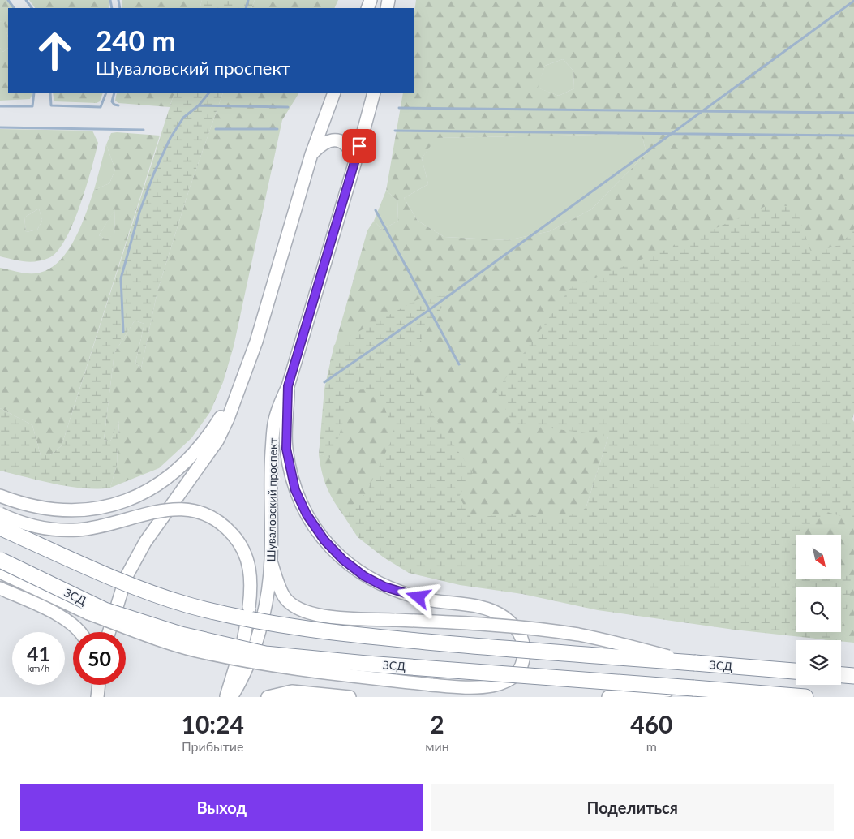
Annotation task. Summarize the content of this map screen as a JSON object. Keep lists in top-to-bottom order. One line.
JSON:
{"streets":{"highway":["ЗСД"],"main road":["Шуваловский проспект"]},"north":"bottom right","page":{"turn":["240 m","Шуваловский проспект"],"speed":"41 km/h","limit":"50","eta":["10:24","Прибытие","2","мин","460","m"],"buttons":["Выход","Поделиться"]}}
